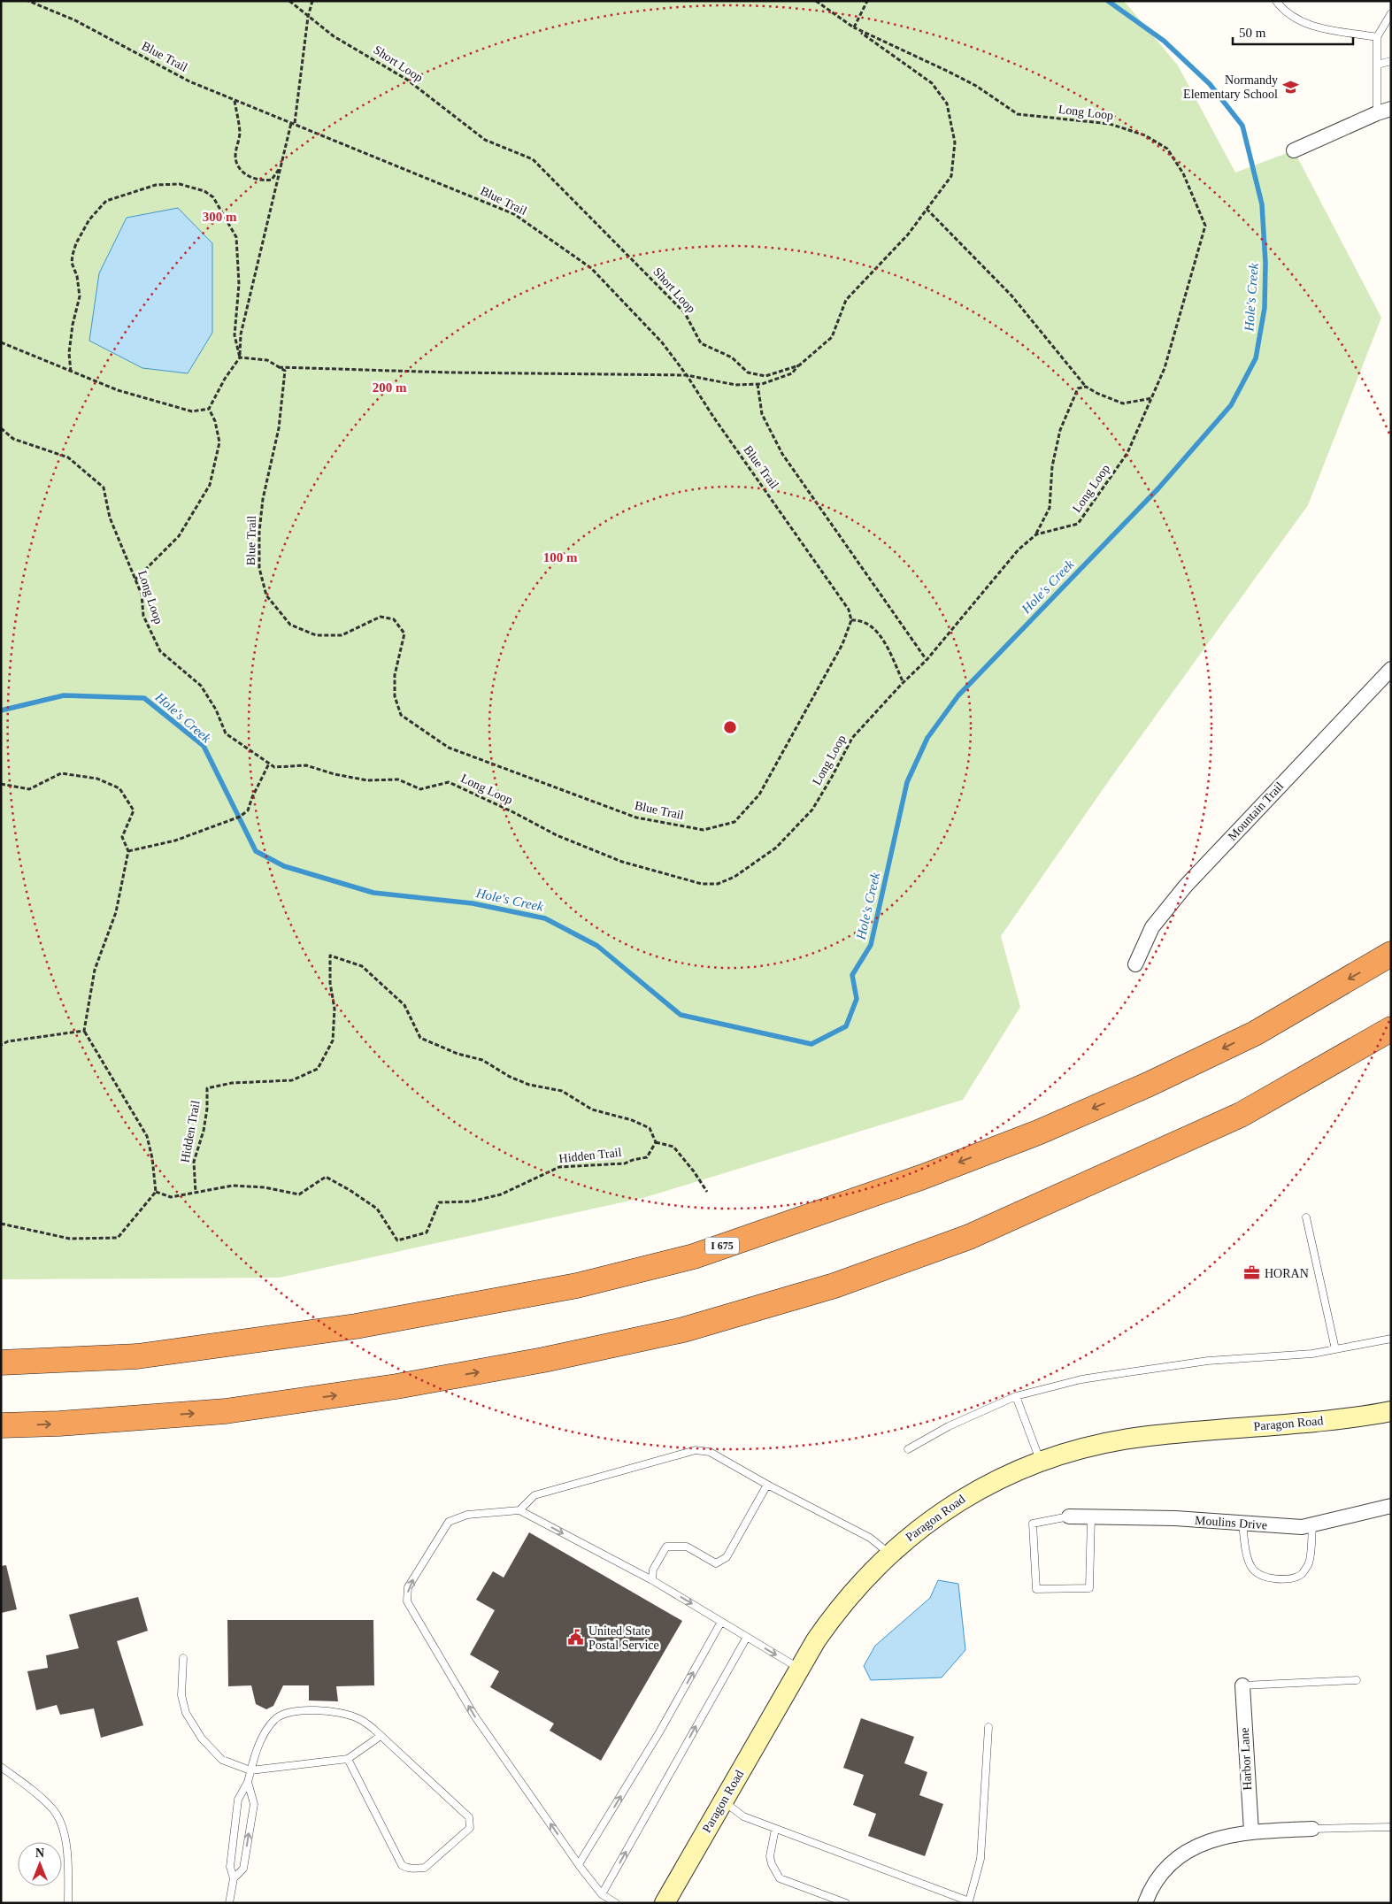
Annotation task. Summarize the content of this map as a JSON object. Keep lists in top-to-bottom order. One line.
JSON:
{"streets":{"highway":["I 675"],"street":["Mountain Trail","Paragon Road","Moulins Drive","Harbor Lane"],"path":["Blue Trail","Short Loop","Long Loop","Hidden Trail"]},"crossings":[["Short Loop","Long Loop"]],"water":["Hole's Creek"],"places":{"school or university":["Normandy Elementary School"],"office":["HORAN"],"public building":["United State Postal Service"]},"scale_bar":"50 m","north":"top","rings":["300 m","200 m","100 m"]}
